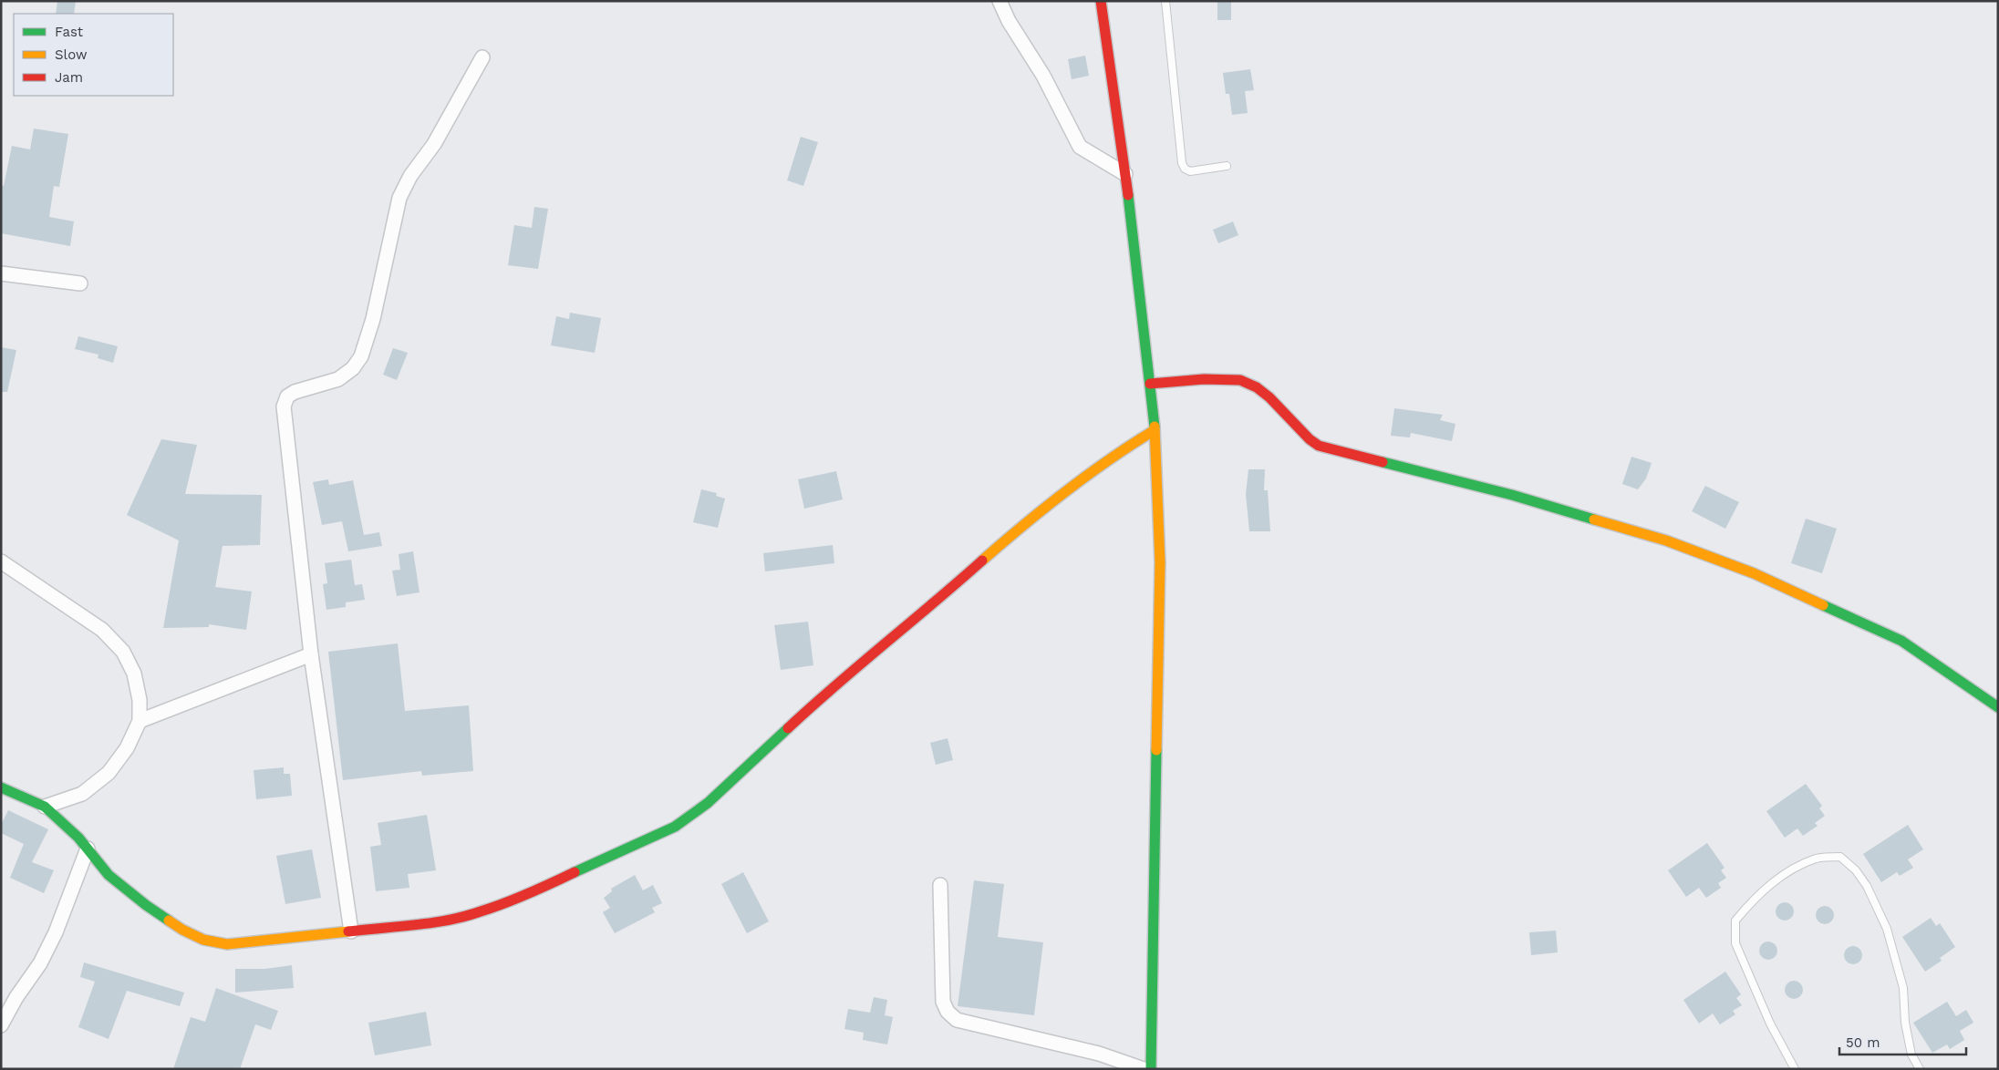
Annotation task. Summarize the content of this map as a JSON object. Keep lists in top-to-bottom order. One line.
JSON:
{"legend":["Fast","Slow","Jam"],"scale_bar":"50 m"}
